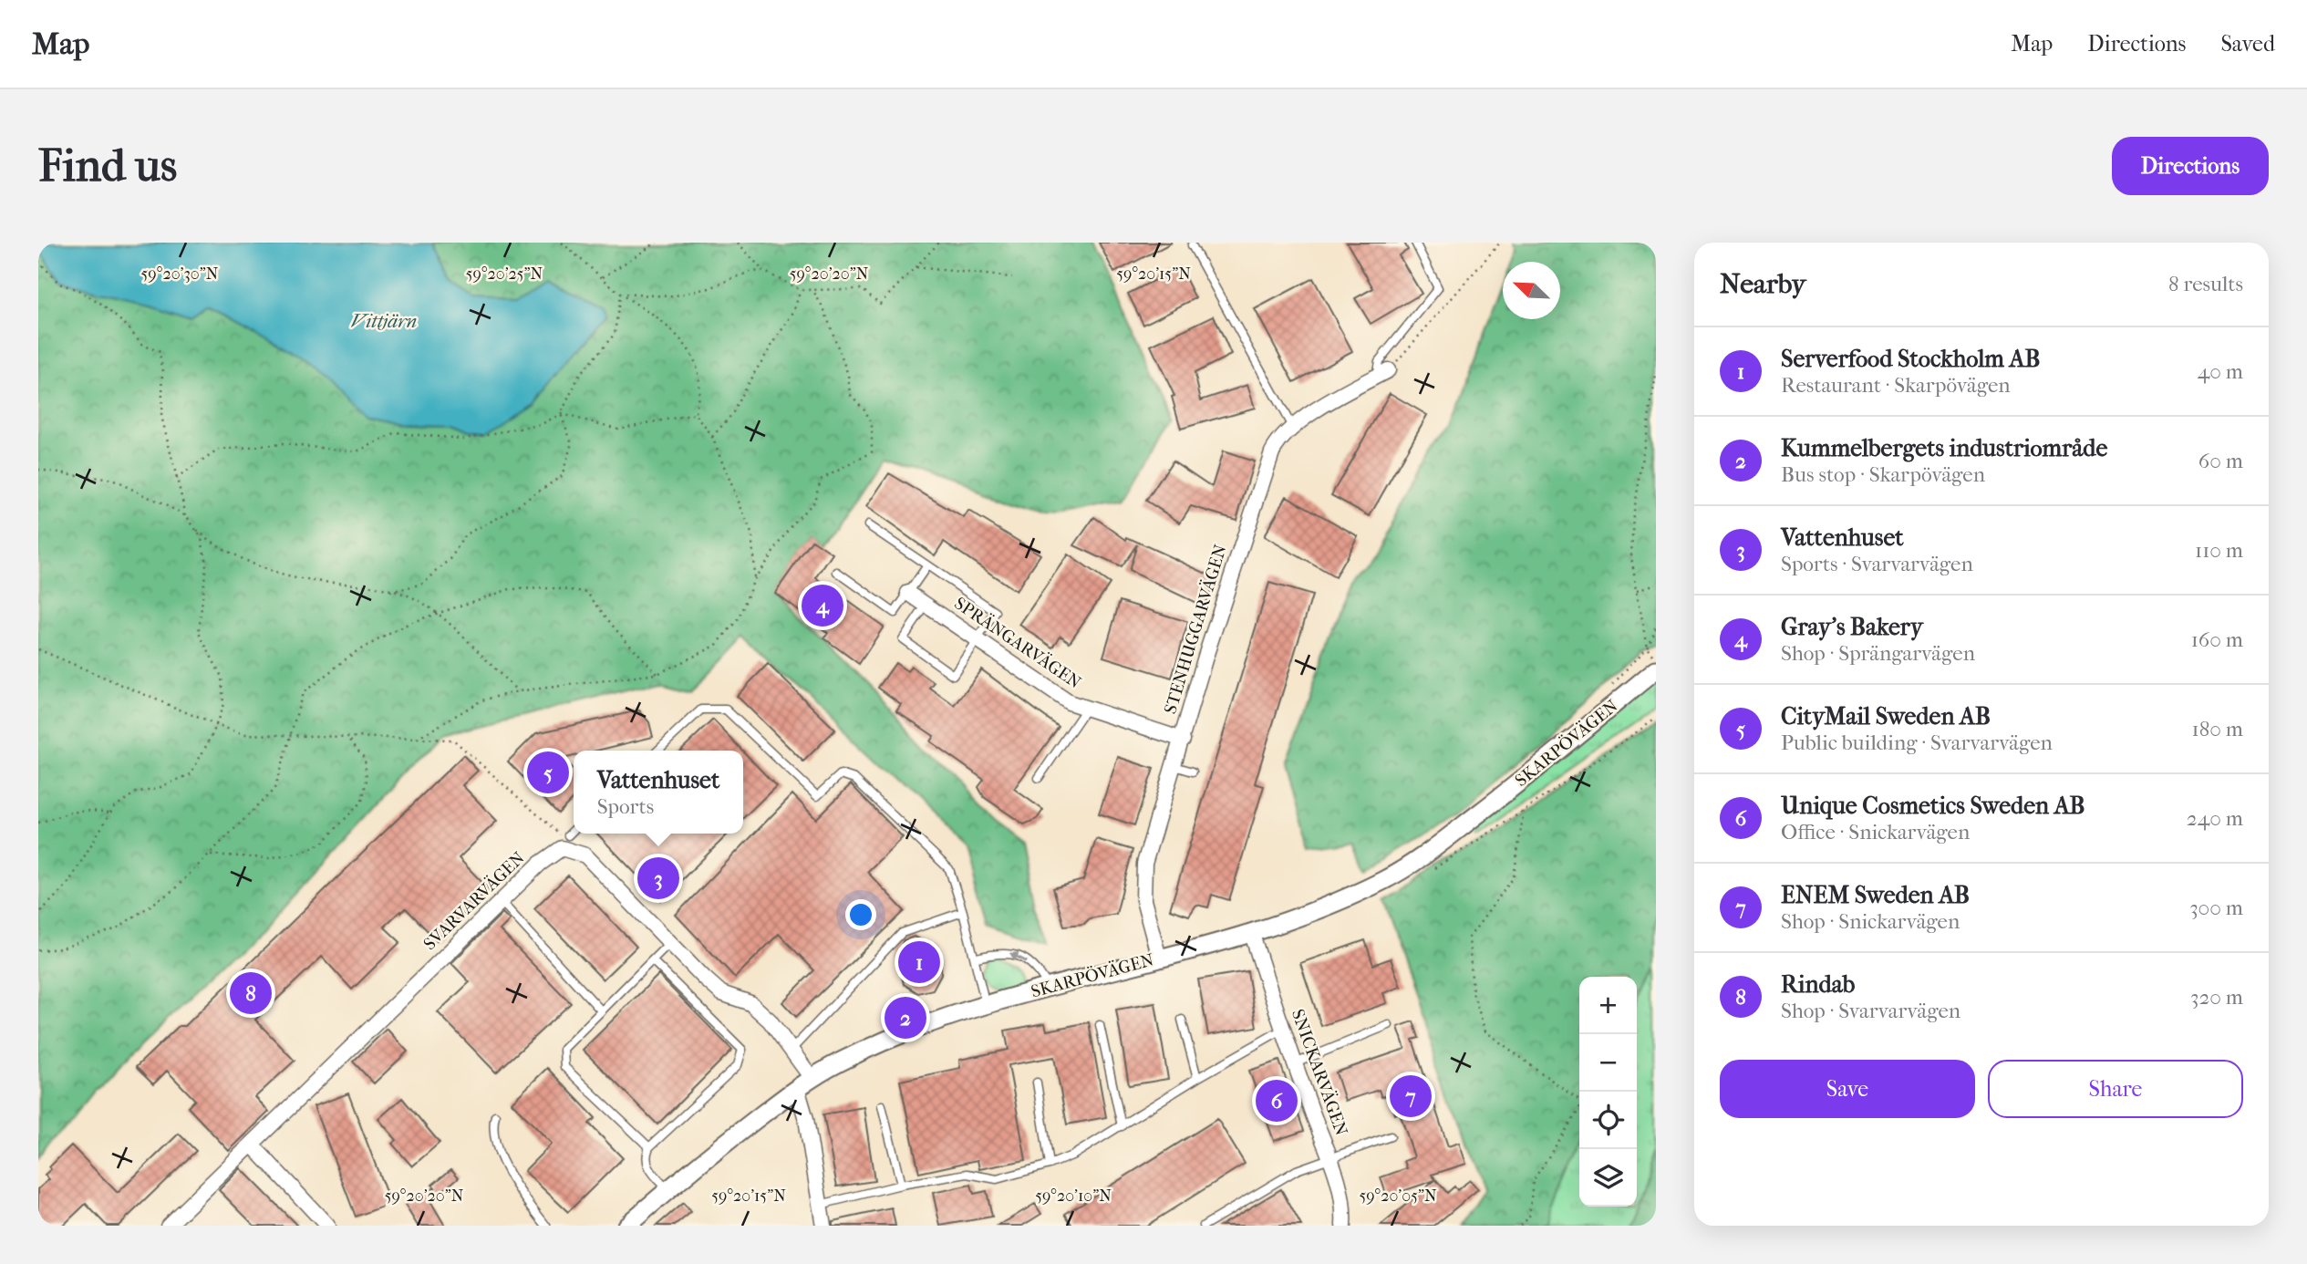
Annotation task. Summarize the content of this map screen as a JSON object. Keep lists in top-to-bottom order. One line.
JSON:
{"streets":{"street":["STENHUGGARVÄGEN","SPRÄNGARVÄGEN","SKARPÖVÄGEN","SVARVARVÄGEN","SNICKARVÄGEN"]},"crossings":[["STENHUGGARVÄGEN","SPRÄNGARVÄGEN"],["STENHUGGARVÄGEN","SKARPÖVÄGEN"],["SKARPÖVÄGEN","SVARVARVÄGEN"],["SKARPÖVÄGEN","SNICKARVÄGEN"]],"water":["Vittjärn"],"north":"top left","page":{"header":"Map","nav":["Map","Directions","Saved"],"buttons":["Directions",["Save","Share"]],"title":"Find us","heading":["Nearby","8 results"],"list":[{"mark":"1","name":"Serverfood Stockholm AB","note":"Restaurant · Skarpövägen","value":"40 m"},{"mark":"2","name":"Kummelbergets industriområde","note":"Bus stop · Skarpövägen","value":"60 m"},{"mark":"3","name":"Vattenhuset","note":"Sports · Svarvarvägen","value":"110 m"},{"mark":"4","name":"Gray's Bakery","note":"Shop · Sprängarvägen","value":"160 m"},{"mark":"5","name":"CityMail Sweden AB","note":"Public building · Svarvarvägen","value":"180 m"},{"mark":"6","name":"Unique Cosmetics Sweden AB","note":"Office · Snickarvägen","value":"240 m"},{"mark":"7","name":"ENEM Sweden AB","note":"Shop · Snickarvägen","value":"300 m"},{"mark":"8","name":"Rindab","note":"Shop · Svarvarvägen","value":"320 m"}],"pins":["4","5","3","1","8","2","7","6"],"popup":["Vattenhuset","Sports"],"map_buttons":["+","−"]},"coordinates":["59°20'30\"N","59°20'25\"N","59°20'20\"N","59°20'15\"N","59°20'10\"N","59°20'05\"N"]}
